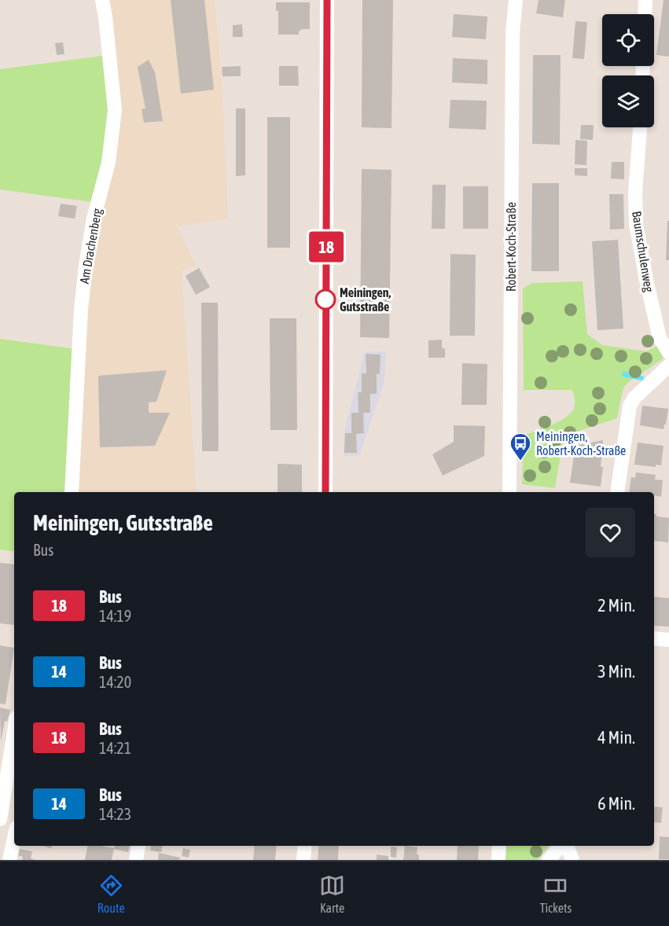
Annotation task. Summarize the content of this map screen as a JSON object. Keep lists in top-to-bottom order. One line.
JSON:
{"streets":{"street":["Am Drachenberg","Robert-Koch-Straße","Baumschulenweg"]},"places":{"other":["Meiningen, Gutsstraße"],"bus stop":["Meiningen, Robert-Koch-Straße"]},"lines":["bus line 18"],"page":{"on_map":"18","heading":["Meiningen, Gutsstraße","Bus"],"list":[{"mark":"18","name":"Bus","note":"14:19","value":"2 Min."},{"mark":"14","name":"Bus","note":"14:20","value":"3 Min."},{"mark":"18","name":"Bus","note":"14:21","value":"4 Min."},{"mark":"14","name":"Bus","note":"14:23","value":"6 Min."}],"tabs":["Route","Karte","Tickets"]}}
